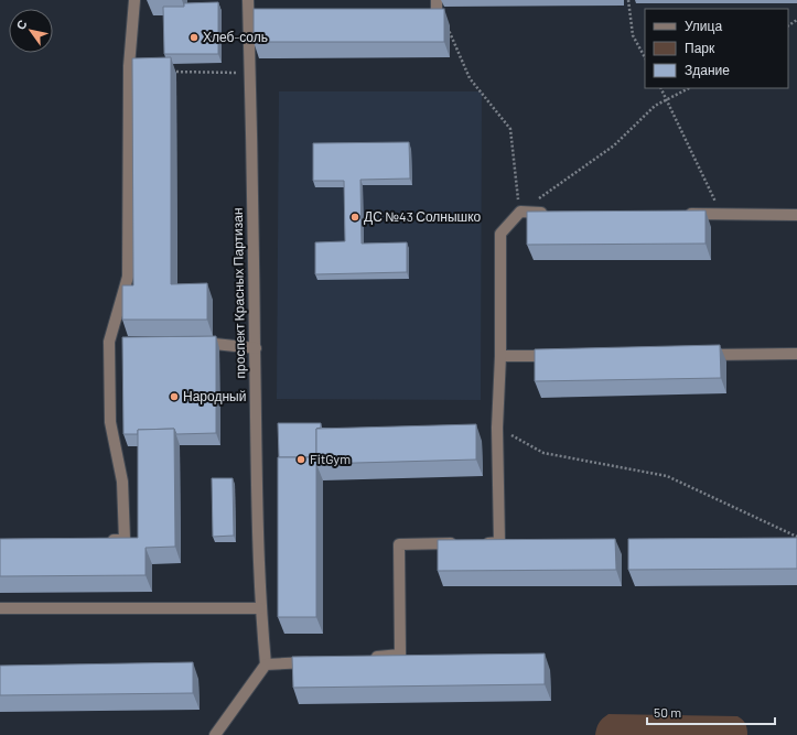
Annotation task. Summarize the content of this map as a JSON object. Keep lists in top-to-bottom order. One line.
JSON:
{"streets":{"street":["проспект Красных Партизан"]},"places":["Хлеб-соль","ДС №43 Солнышко","Народный","FitGym"],"legend":["Улица","Парк","Здание"],"scale_bar":"50 m","north":"top left"}
